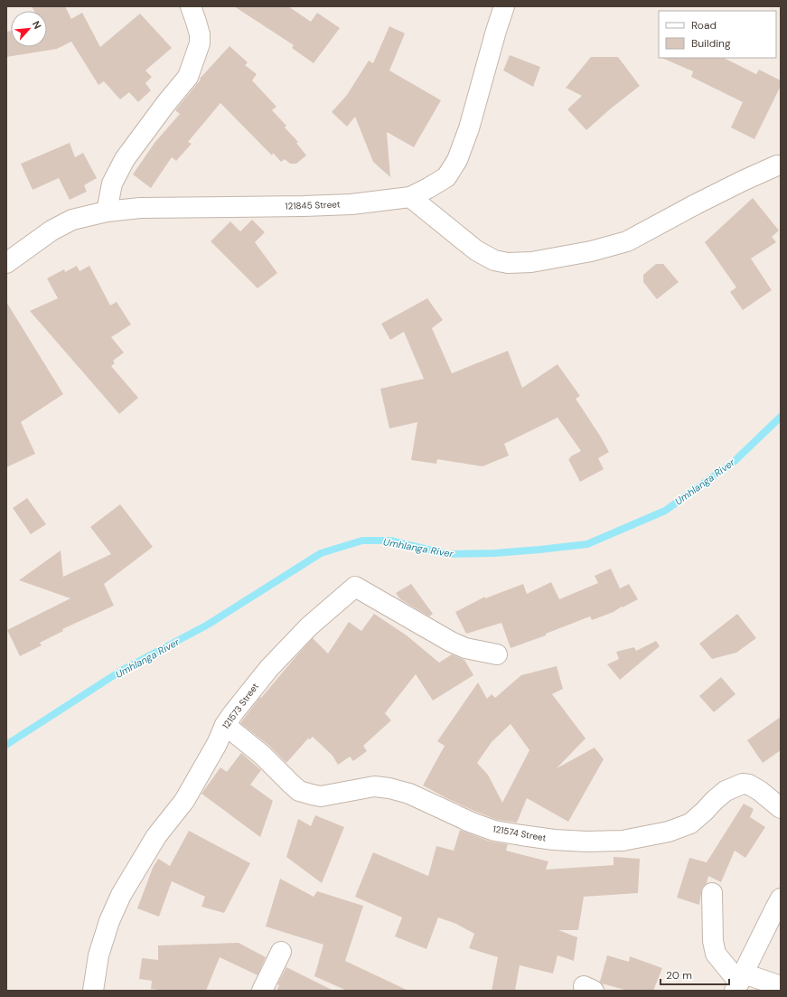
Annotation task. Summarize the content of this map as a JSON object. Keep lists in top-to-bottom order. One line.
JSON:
{"streets":{"street":["121845 Street","121573 Street","121574 Street"]},"crossings":[["121573 Street","121574 Street"]],"water":["Umhlanga River"],"legend":["Road","Building"],"scale_bar":"20 m","north":"top right"}
